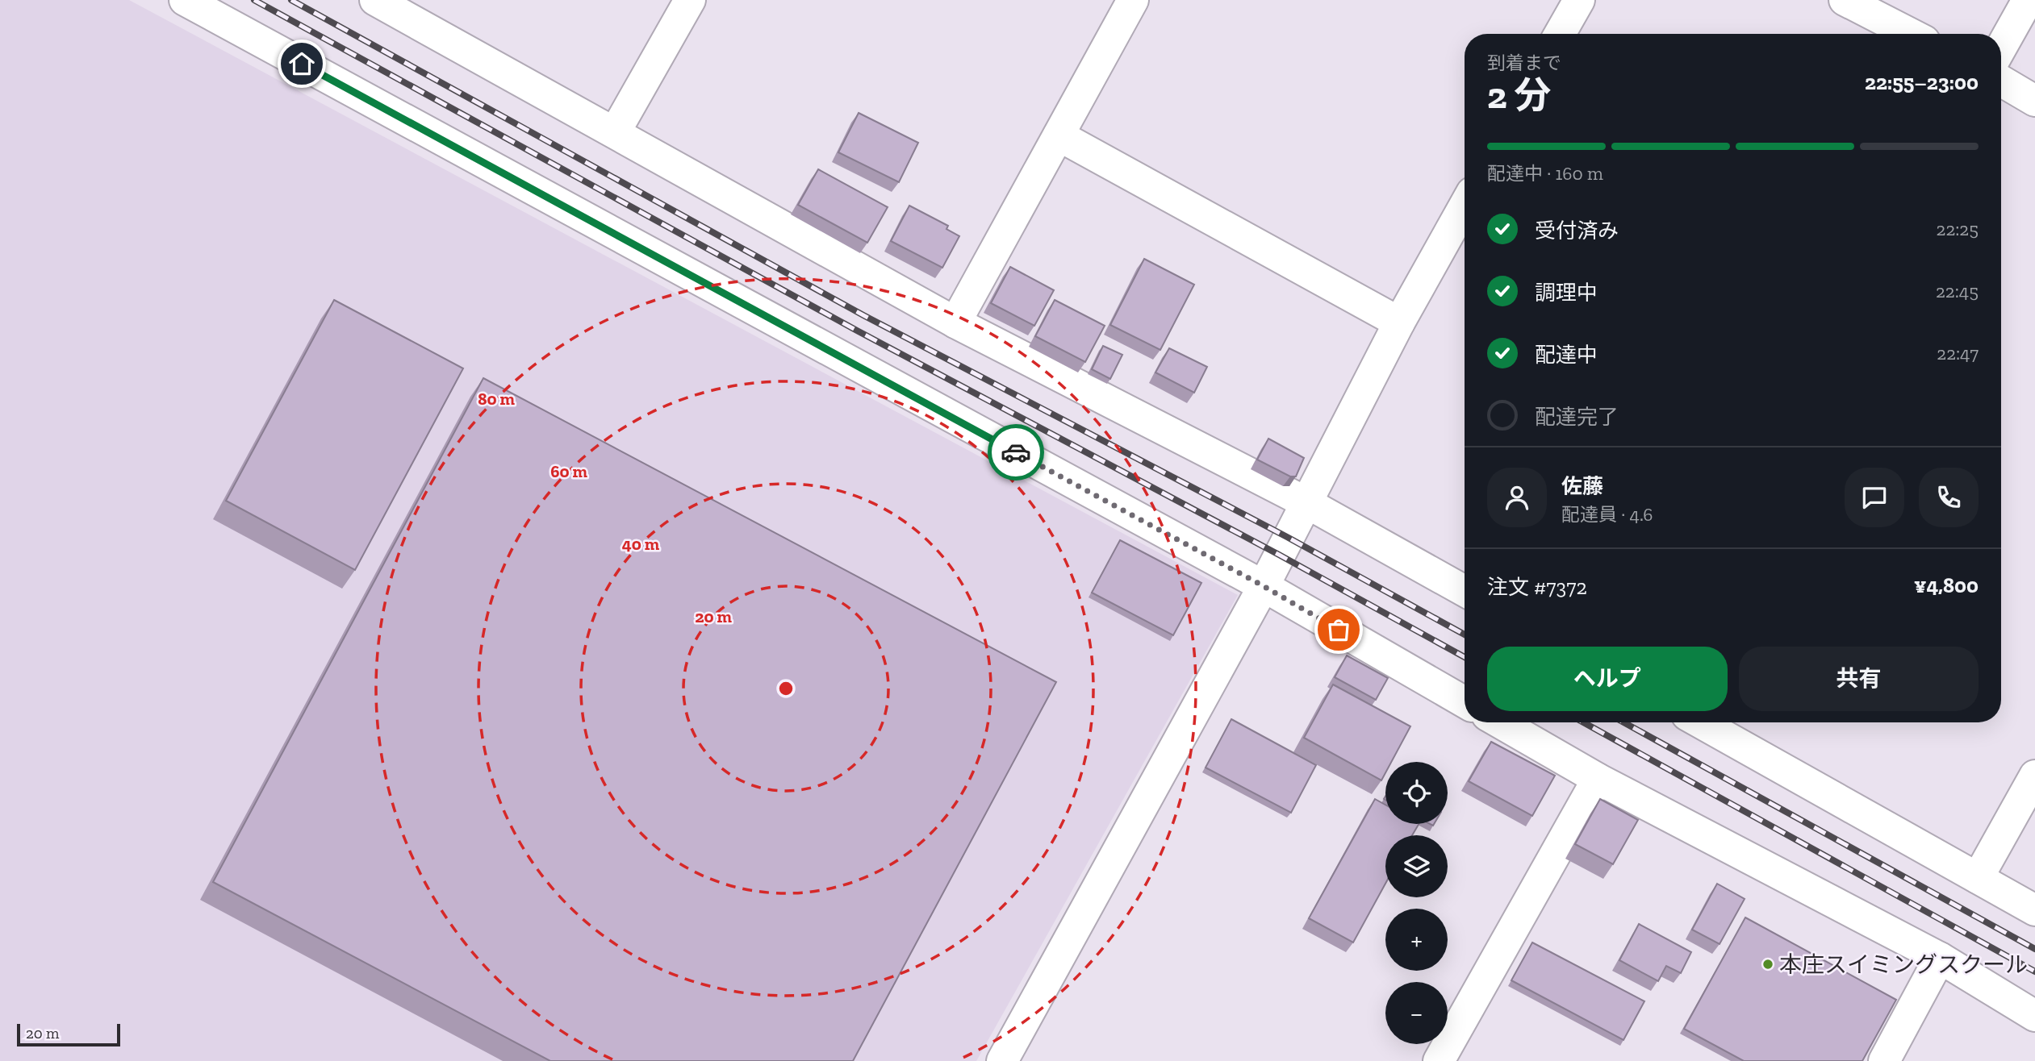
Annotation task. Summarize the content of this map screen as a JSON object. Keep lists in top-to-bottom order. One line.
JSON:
{"places":["本庄スイミングスクール"],"scale_bar":"20 m","page":{"heading":["2 分","到着まで","22:55–23:00"],"panel":["佐藤","配達員 · 4.6","注文 #7372","¥4,800"],"bar":"配達中 · 160 m","list":[["受付済み","22:25"],["調理中","22:45"],["配達中","22:47"],"配達完了"],"buttons":["ヘルプ","共有"],"map_buttons":["+","−"],"scale":"20 m"},"rings":["80 m","60 m","40 m","20 m"]}
